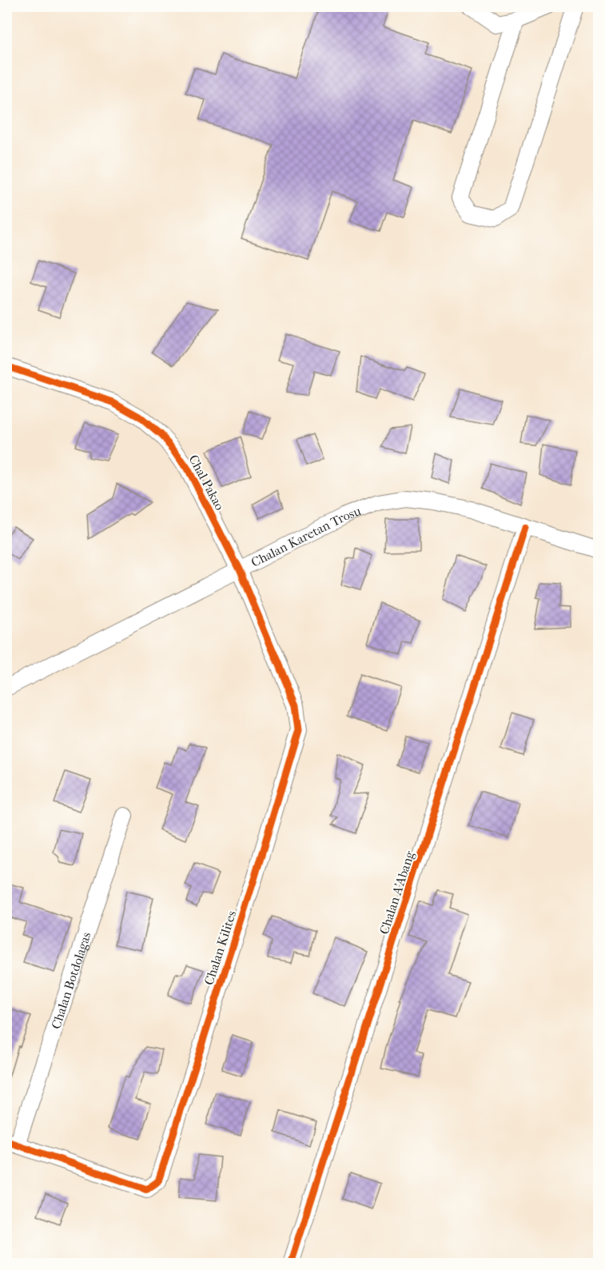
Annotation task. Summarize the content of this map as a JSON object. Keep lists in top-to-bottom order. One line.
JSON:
{"streets":{"street":["Chal Pakao","Chalan Karetan Trosu","Chalan A'Abang","Chalan Kilites","Chalan Botdolagas"]},"crossings":[["Chal Pakao","Chalan Karetan Trosu"],["Chal Pakao","Chalan Kilites"],["Chalan Karetan Trosu","Chalan A'Abang"],["Chalan Karetan Trosu","Chalan Kilites"],["Chalan Kilites","Chalan Botdolagas"]]}
